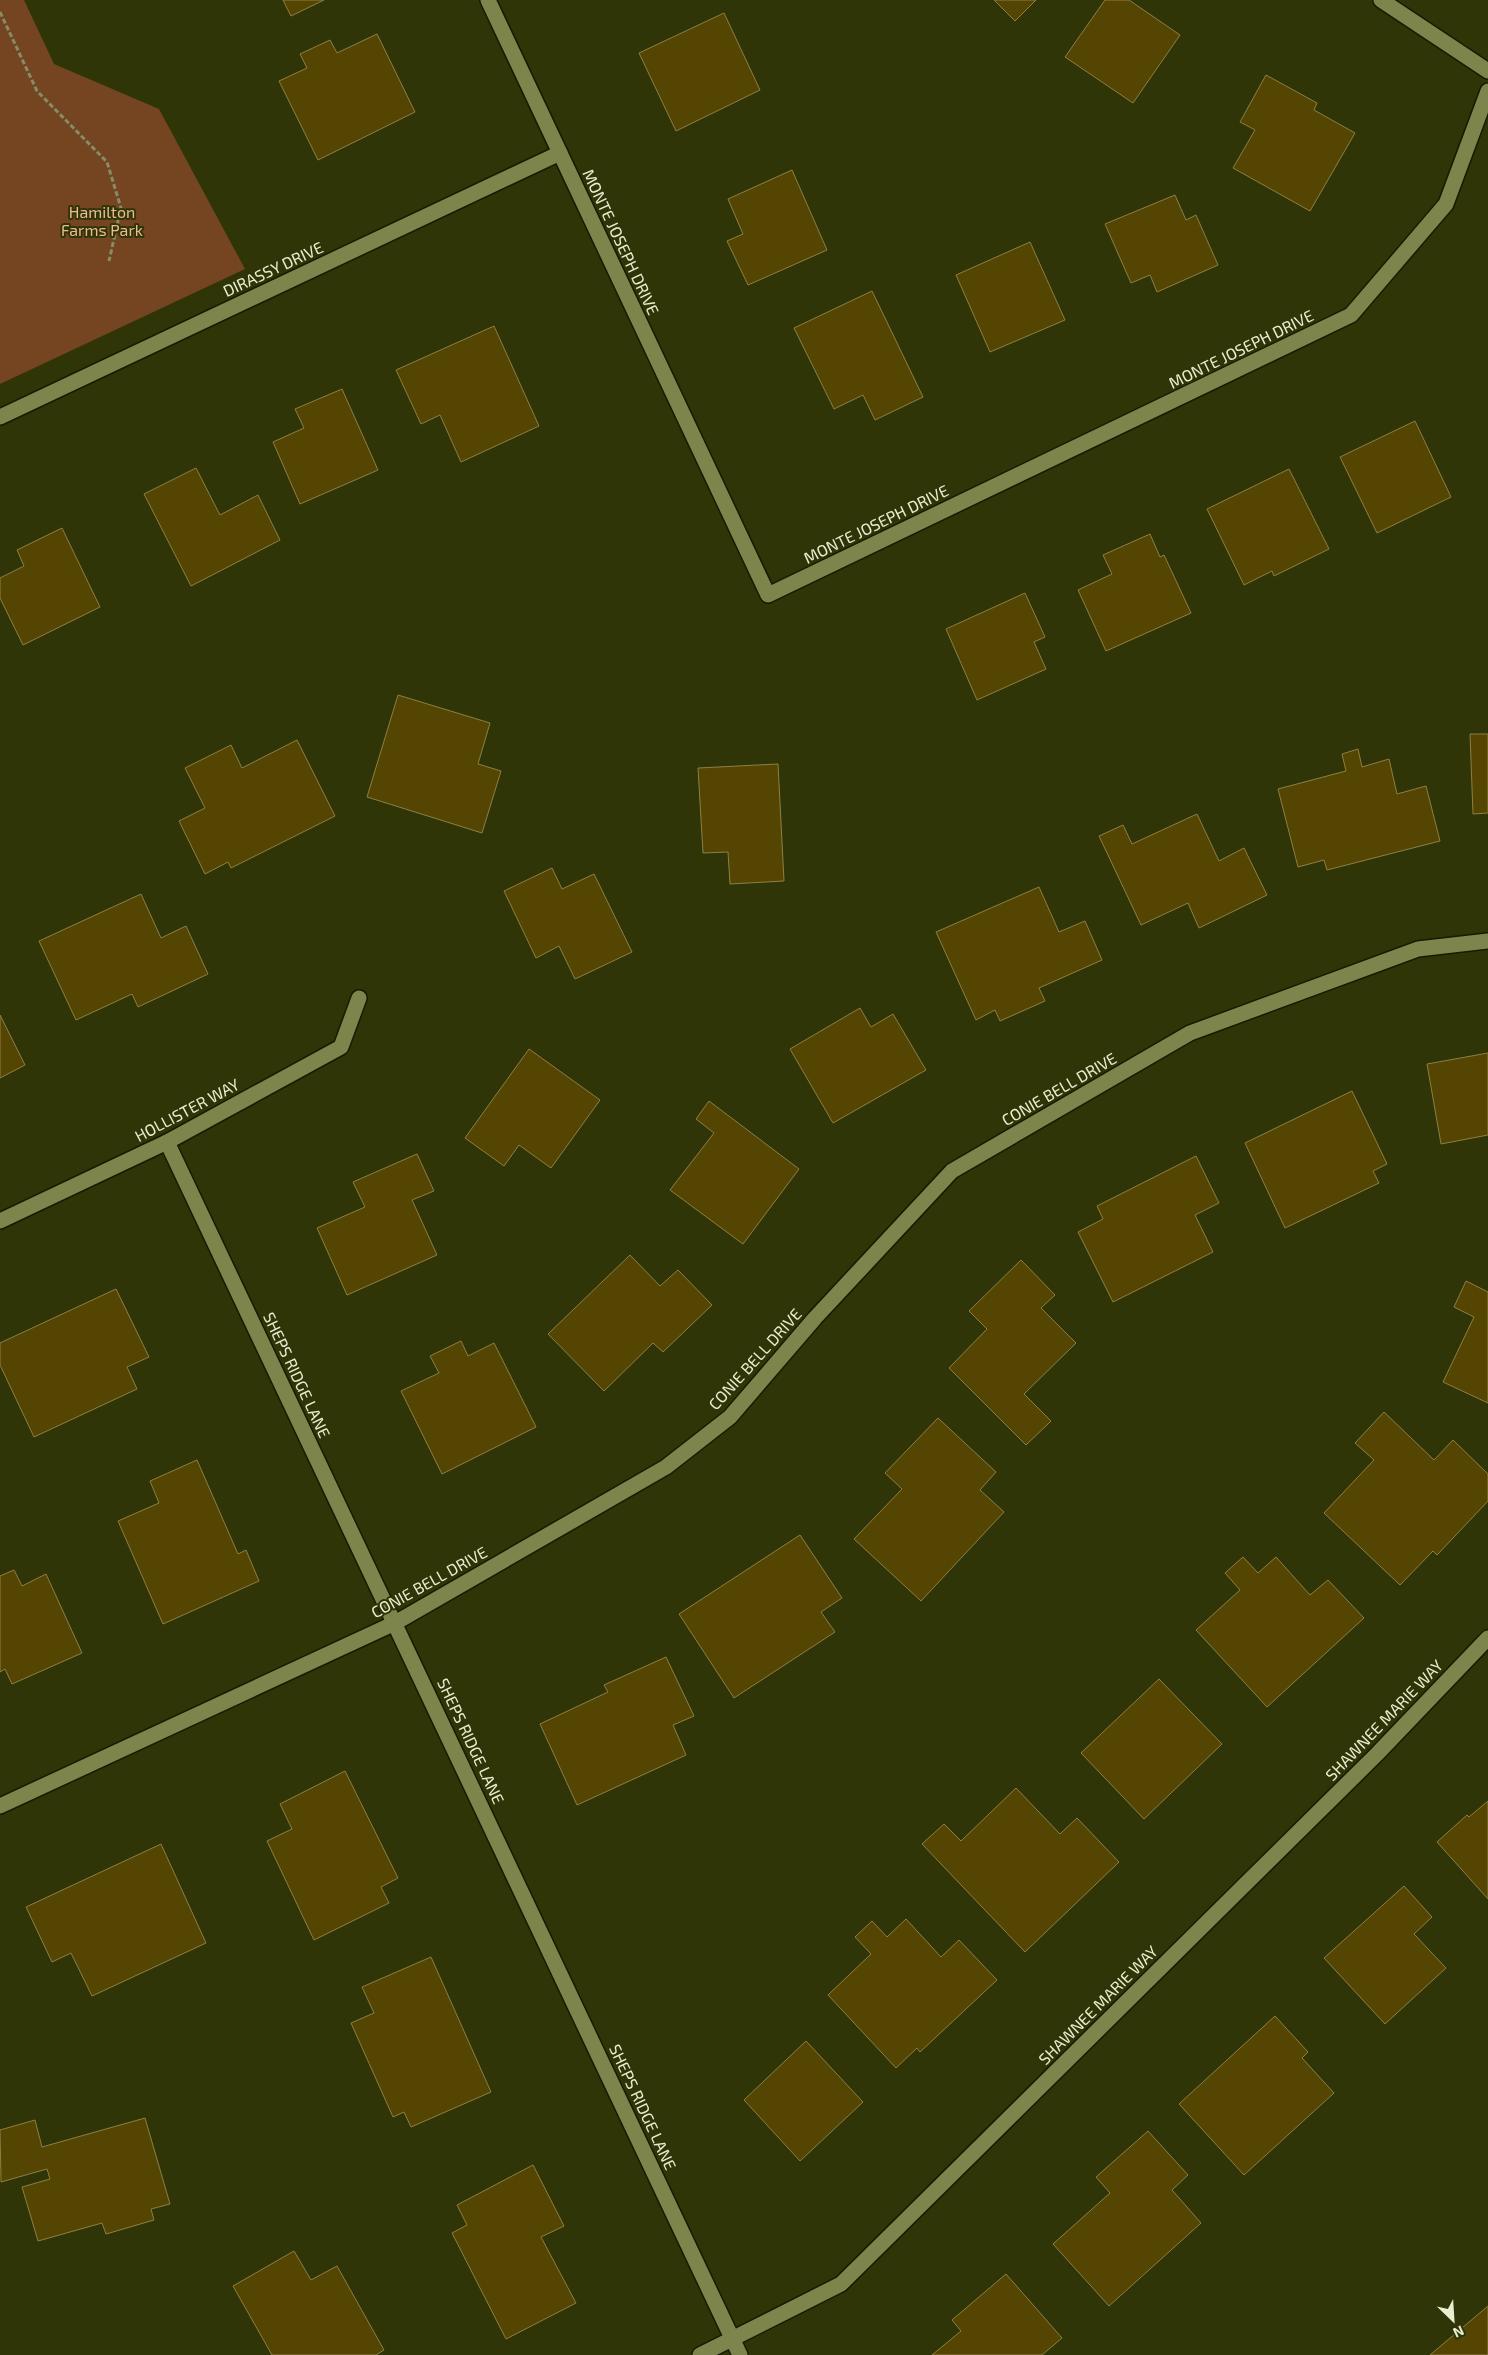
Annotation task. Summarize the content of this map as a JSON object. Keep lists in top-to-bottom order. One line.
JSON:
{"streets":{"street":["MONTE JOSEPH DRIVE","DIRASSY DRIVE","CONIE BELL DRIVE","HOLLISTER WAY","SHEPS RIDGE LANE","SHAWNEE MARIE WAY"]},"crossings":[["MONTE JOSEPH DRIVE","DIRASSY DRIVE"],["CONIE BELL DRIVE","SHEPS RIDGE LANE"],["HOLLISTER WAY","SHEPS RIDGE LANE"],["SHEPS RIDGE LANE","SHAWNEE MARIE WAY"]],"parks":["Hamilton Farms Park"],"north":"bottom right"}
